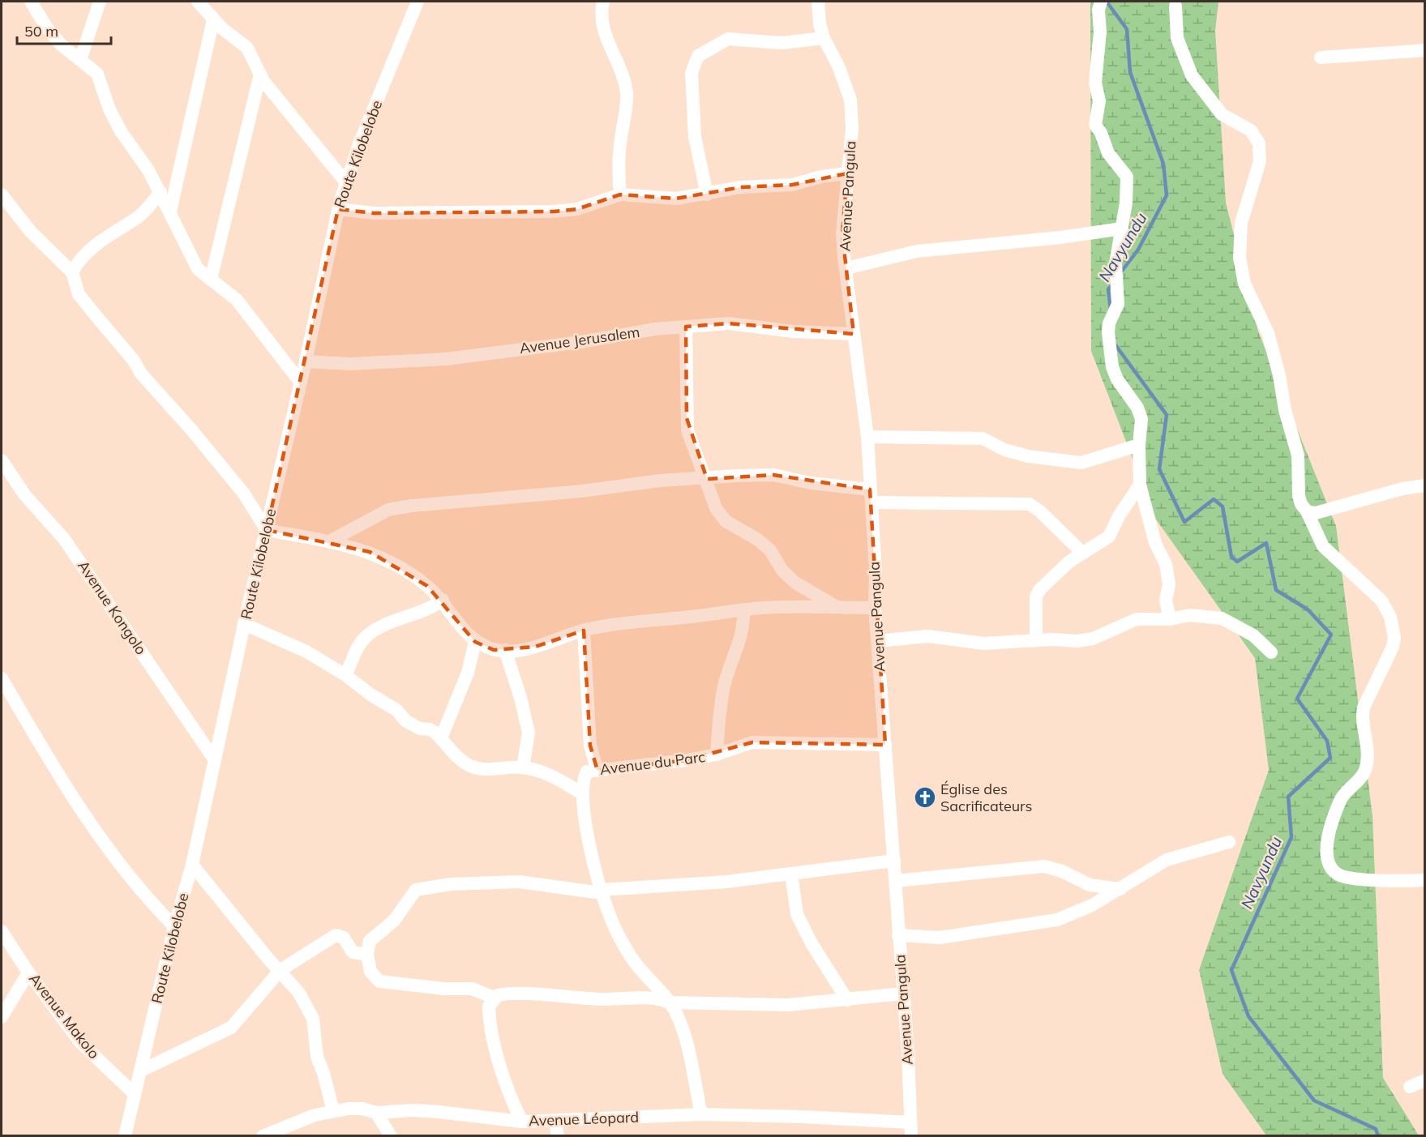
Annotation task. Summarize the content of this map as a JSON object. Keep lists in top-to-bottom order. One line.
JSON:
{"streets":{"street":["Route Kilobelobe","Avenue Pangula","Avenue Jerusalem","Avenue Kongolo","Avenue du Parc","Avenue Makolo","Avenue Léopard"]},"crossings":[["Route Kilobelobe","Avenue Jerusalem"],["Route Kilobelobe","Avenue Kongolo"],["Route Kilobelobe","Avenue Makolo"],["Avenue Pangula","Avenue Jerusalem"],["Avenue Pangula","Avenue du Parc"],["Avenue Pangula","Avenue Léopard"],["Avenue du Parc","Avenue Léopard"]],"water":["Navyundu"],"places":{"church":["Église des Sacrificateurs"]},"scale_bar":"50 m"}
